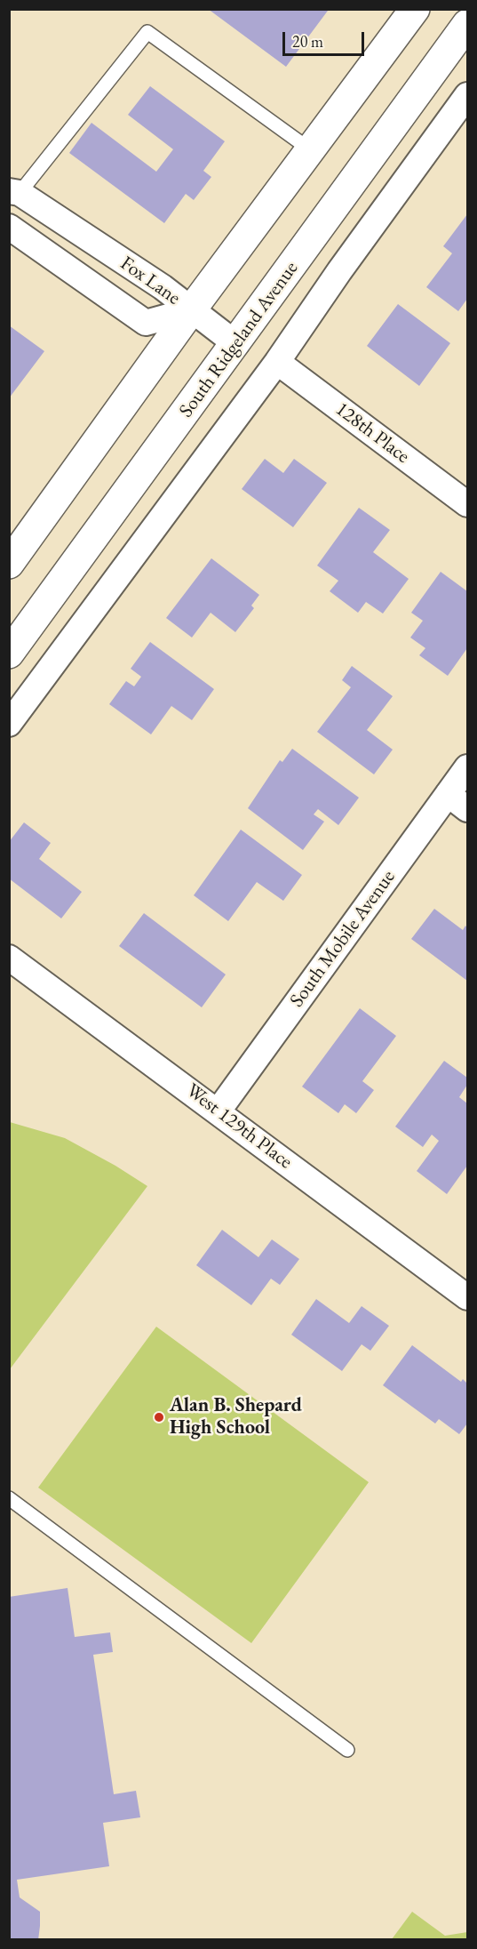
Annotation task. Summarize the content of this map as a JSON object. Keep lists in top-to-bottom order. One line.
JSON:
{"streets":{"main road":["South Ridgeland Avenue"],"street":["Fox Lane","128th Place","South Mobile Avenue","West 129th Place"]},"crossings":[["South Mobile Avenue","West 129th Place"]],"places":["Alan B. Shepard High School"],"scale_bar":"20 m"}
